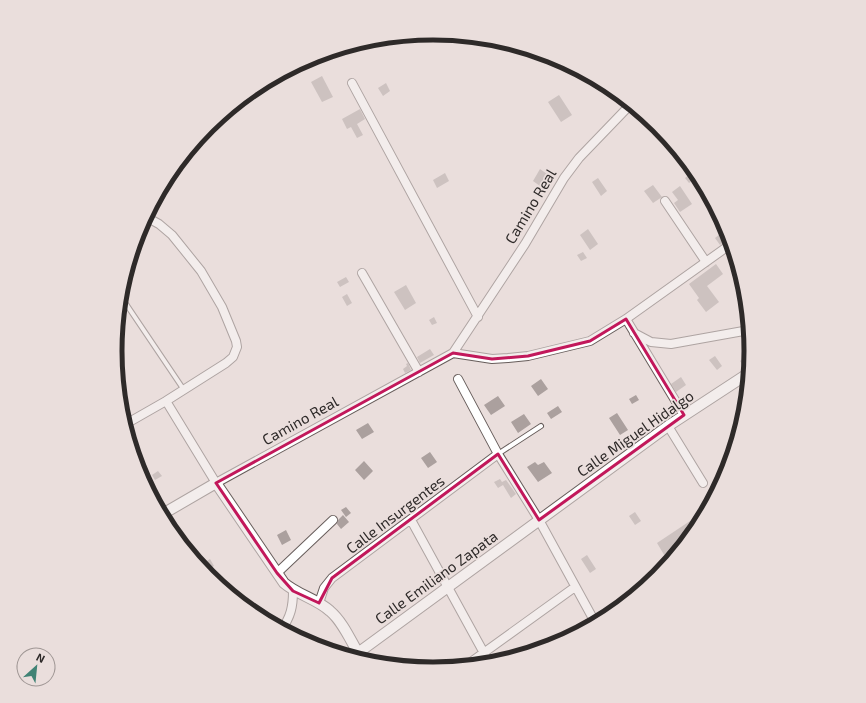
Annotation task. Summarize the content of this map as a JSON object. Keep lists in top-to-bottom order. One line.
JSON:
{"streets":{"street":["Camino Real","Calle Miguel Hidalgo","Calle Insurgentes","Calle Emiliano Zapata"]},"crossings":[["Calle Miguel Hidalgo","Calle Emiliano Zapata"]],"north":"top right"}
